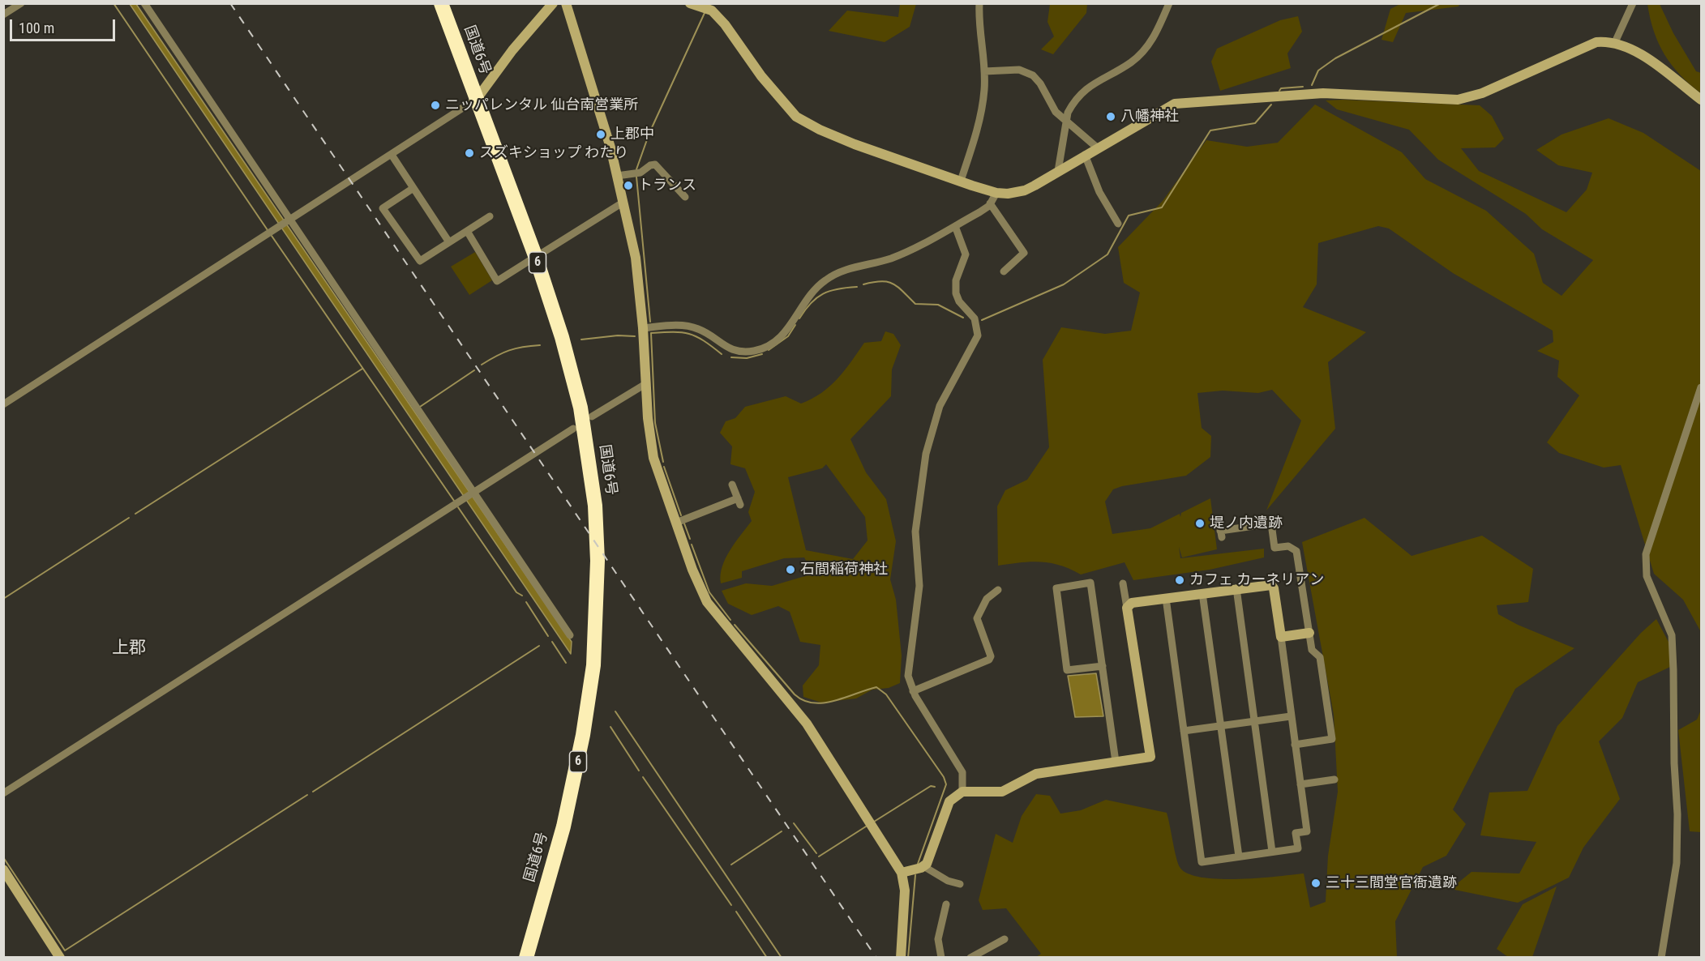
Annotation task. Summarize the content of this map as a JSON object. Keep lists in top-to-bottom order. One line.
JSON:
{"streets":{"highway":["国道6号","6"]},"districts":["上郡"],"places":["ニッパレンタル 仙台南営業所","八幡神社","上郡中","スズキショップ わたり","トランス","堤ノ内遺跡","石間稲荷神社","カフェ カーネリアン","三十三間堂官衙遺跡"],"scale_bar":"100 m"}
